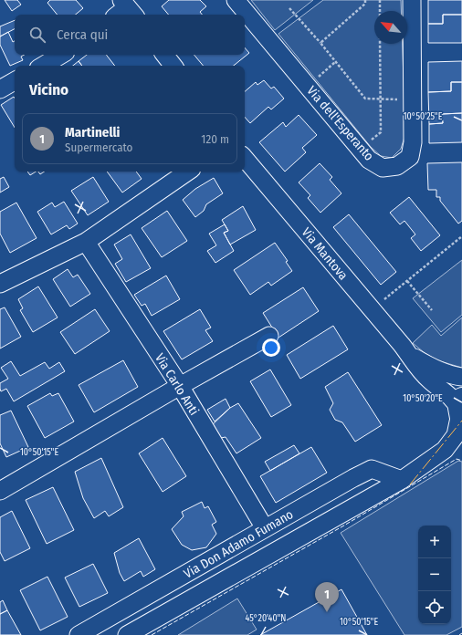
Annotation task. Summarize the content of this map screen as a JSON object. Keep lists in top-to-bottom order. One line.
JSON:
{"streets":{"street":["Via dell'Esperanto","Via Mantova","Via Carlo Anti","Via Don Adamo Fumano"]},"crossings":[["Via Mantova","Via Don Adamo Fumano"],["Via Carlo Anti","Via Don Adamo Fumano"]],"north":"top left","page":{"search":"Cerca qui","heading":"Vicino","list":[{"mark":"1","name":"Martinelli","note":"Supermercato","value":"120 m"}],"map_buttons":["+","−"],"pins":"1"},"coordinates":["10°50'25\"E","10°50'20\"E","10°50'15\"E","45°20'40\"N"]}
